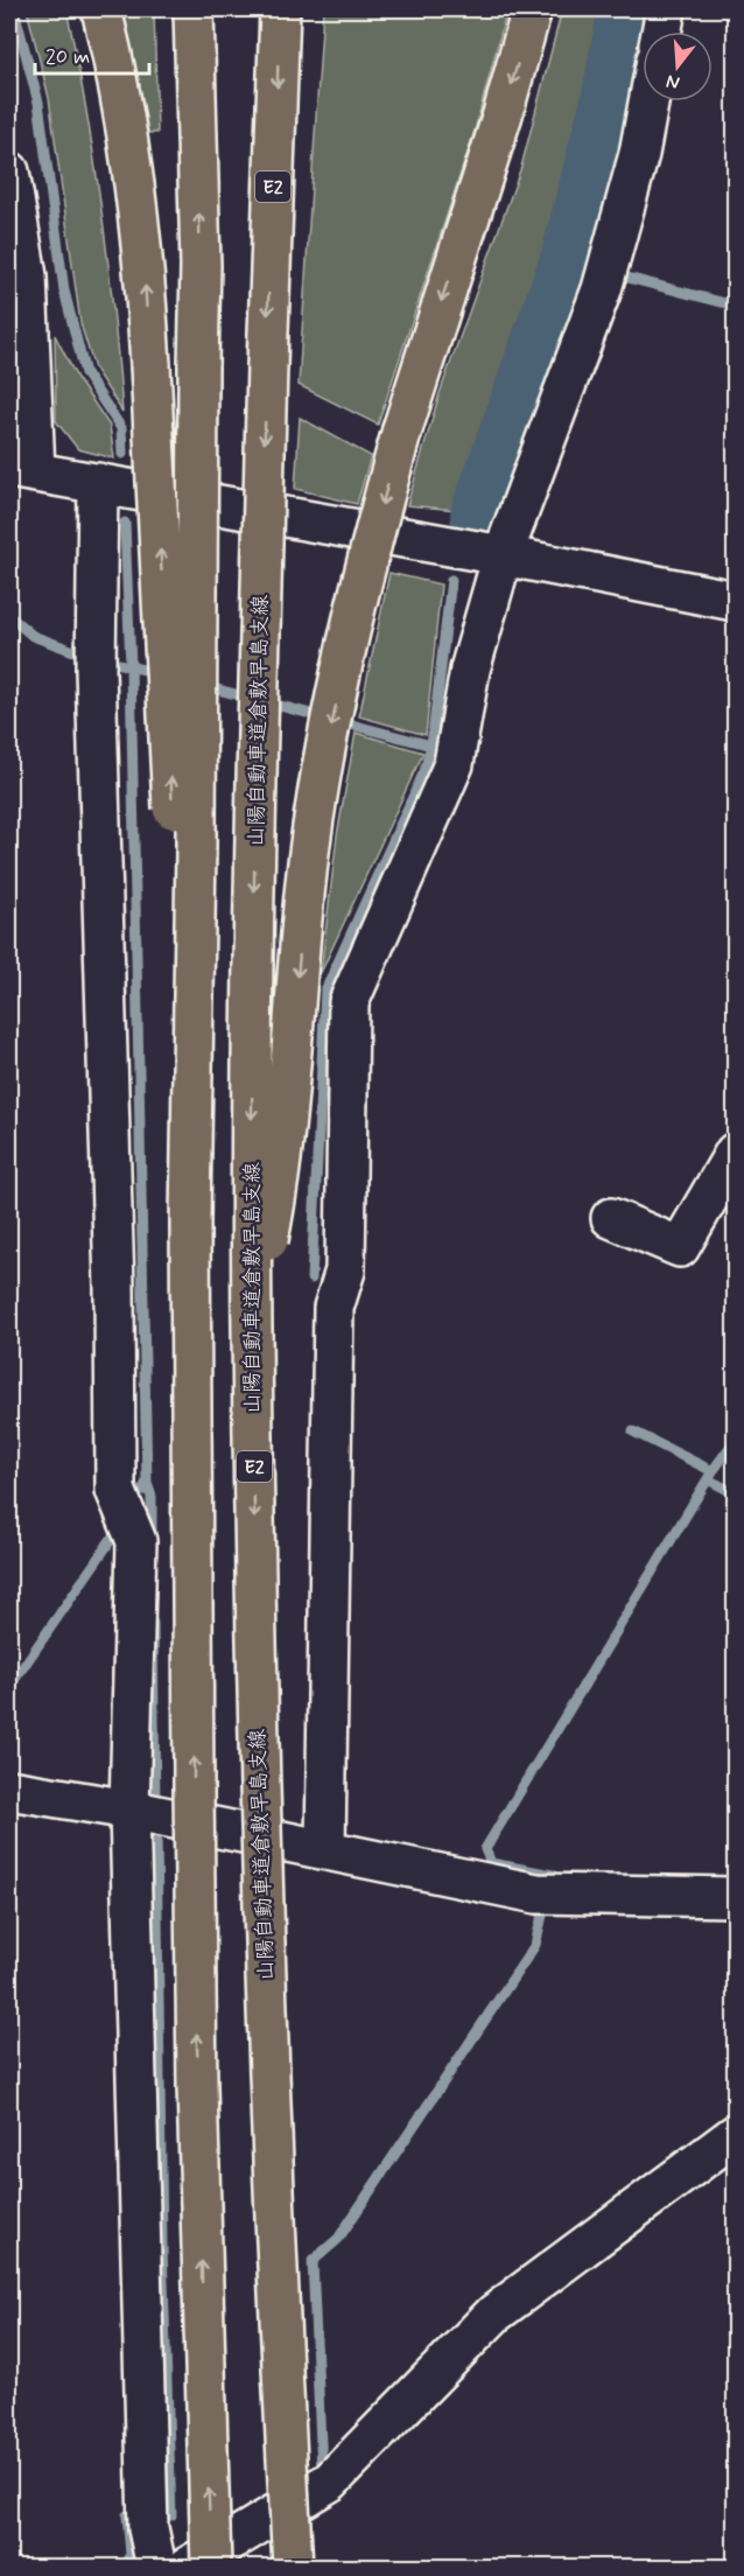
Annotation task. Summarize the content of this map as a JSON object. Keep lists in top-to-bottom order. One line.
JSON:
{"streets":{"highway":["E2","山陽自動車道倉敷早島支線"]},"scale_bar":"20 m","north":"bottom"}
